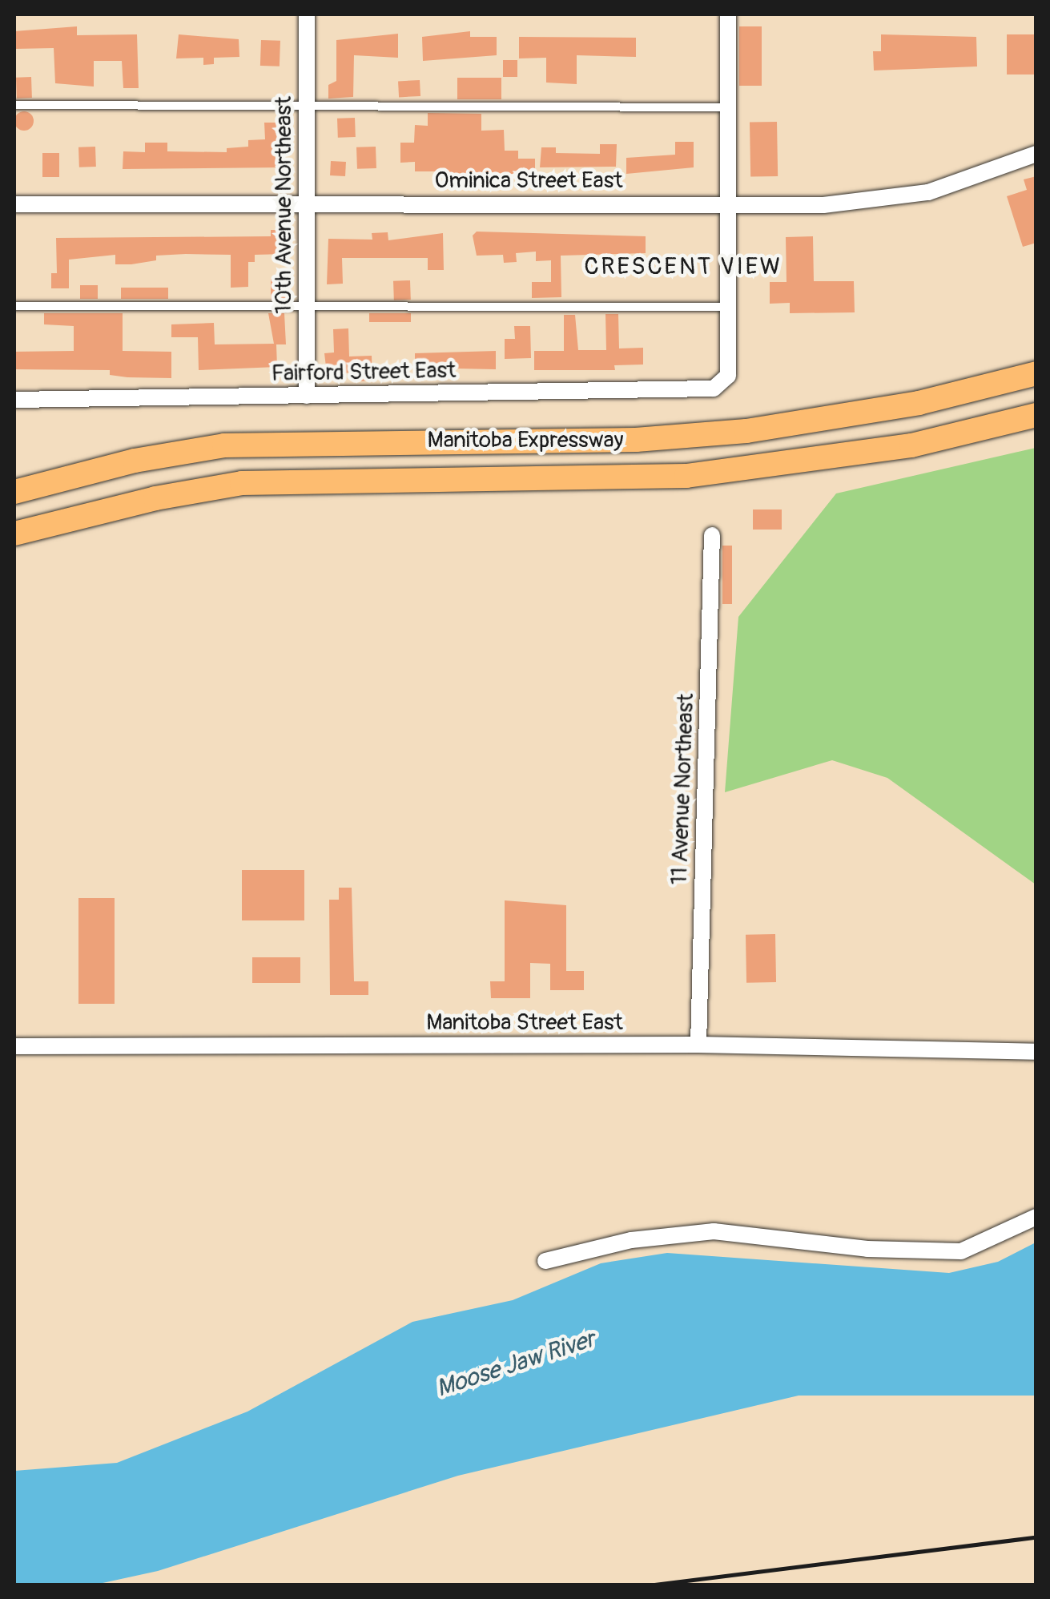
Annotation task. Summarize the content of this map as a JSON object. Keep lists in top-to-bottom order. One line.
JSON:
{"streets":{"main road":["Manitoba Expressway"],"street":["Ominica Street East","10th Avenue Northeast","Fairford Street East","11 Avenue Northeast","Manitoba Street East"]},"crossings":[["Ominica Street East","10th Avenue Northeast"],["10th Avenue Northeast","Fairford Street East"],["11 Avenue Northeast","Manitoba Street East"]],"districts":["CRESCENT VIEW"],"water":["Moose Jaw River"]}
